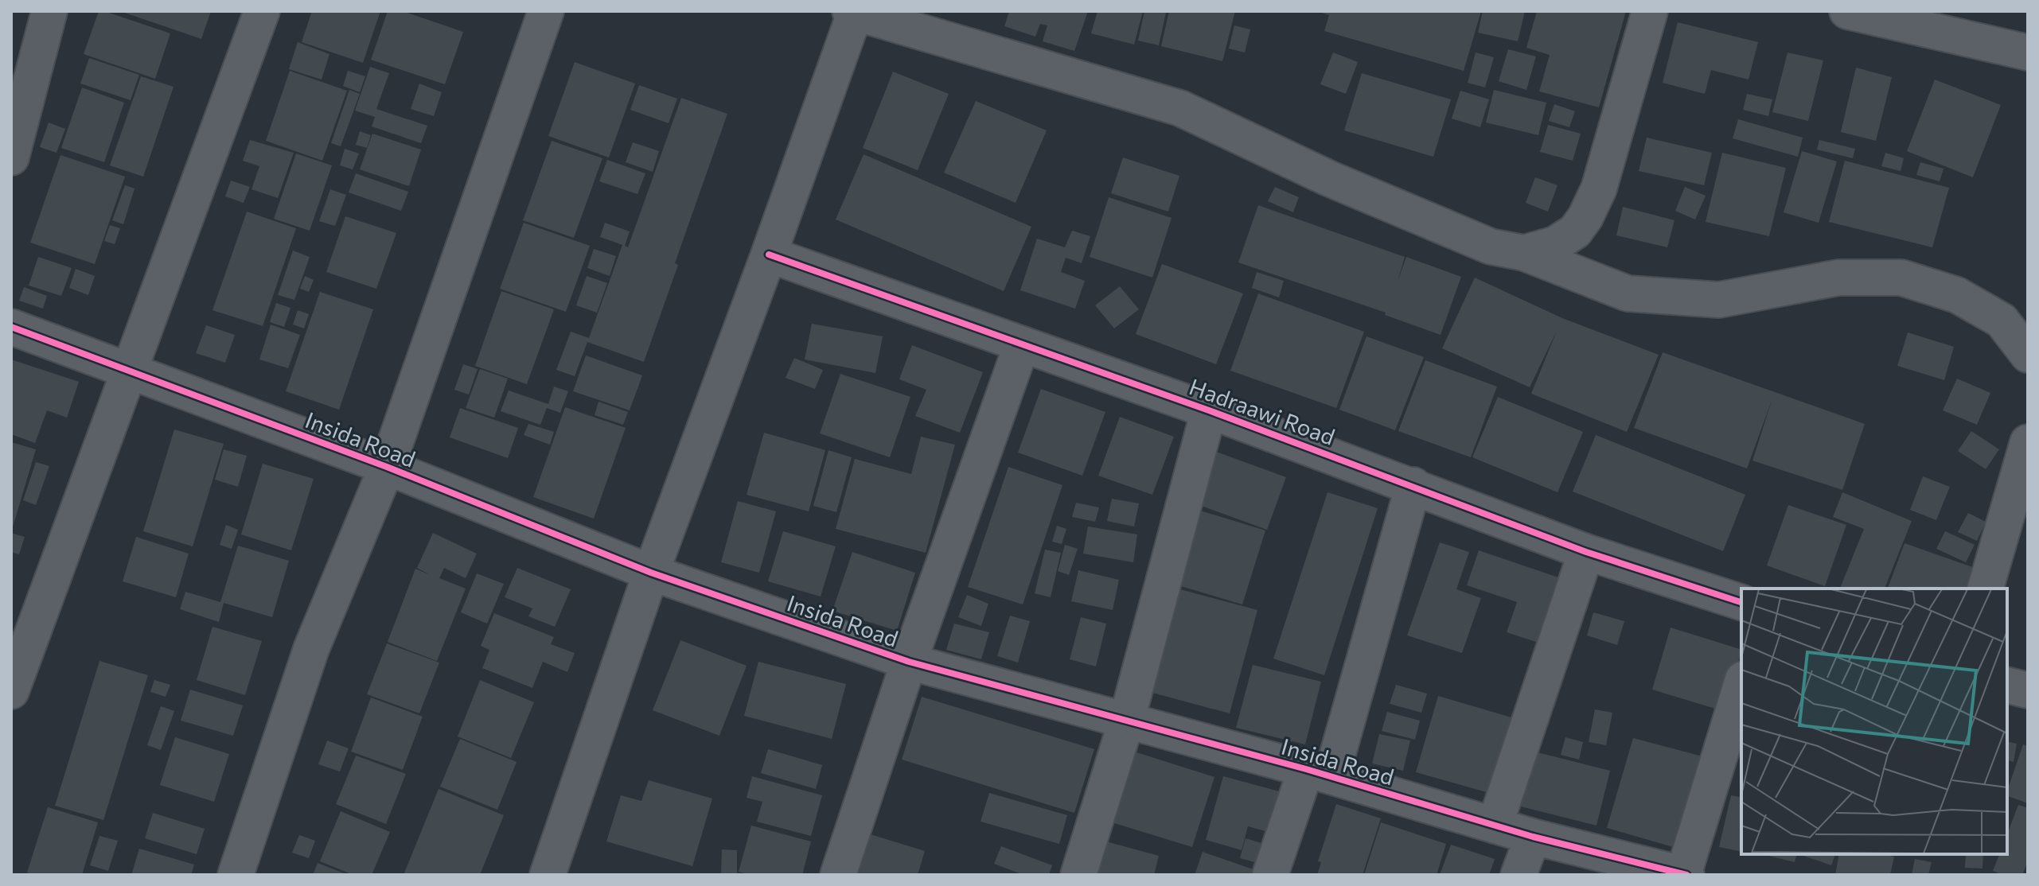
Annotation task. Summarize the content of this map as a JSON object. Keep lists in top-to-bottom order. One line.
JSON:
{"streets":{"street":["Hadraawi Road","Insida Road"]}}
